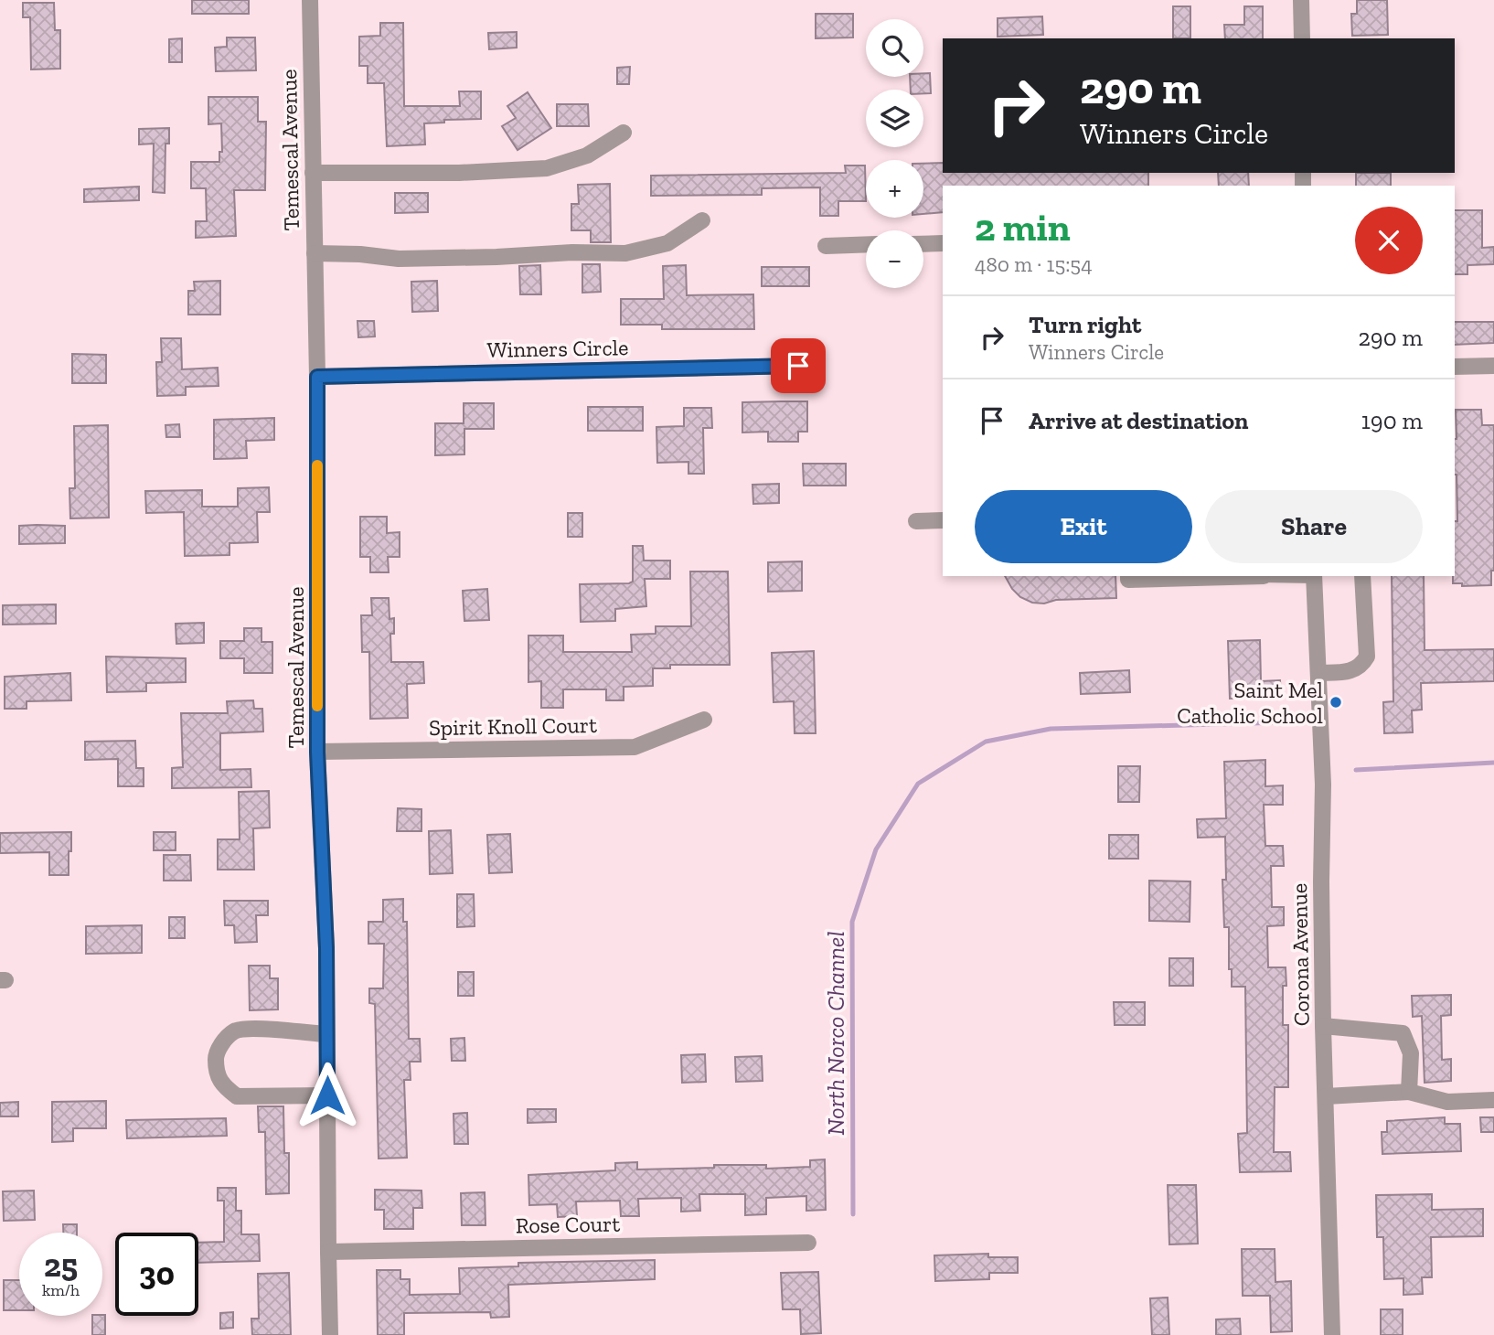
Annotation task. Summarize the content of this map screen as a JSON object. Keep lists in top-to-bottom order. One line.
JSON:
{"streets":{"street":["Temescal Avenue","Winners Circle","Spirit Knoll Court","Corona Avenue","Rose Court"]},"crossings":[["Temescal Avenue","Winners Circle"],["Temescal Avenue","Spirit Knoll Court"],["Temescal Avenue","Rose Court"]],"water":["North Norco Channel"],"places":["Saint Mel Catholic School"],"page":{"map_buttons":["+","−"],"turn":["290 m","Winners Circle"],"heading":["2 min","480 m · 15:54"],"list":[{"name":"Turn right","note":"Winners Circle","value":"290 m"},{"name":"Arrive at destination","value":"190 m"}],"buttons":["Exit","Share"],"speed":"25 km/h","limit":"30"}}
